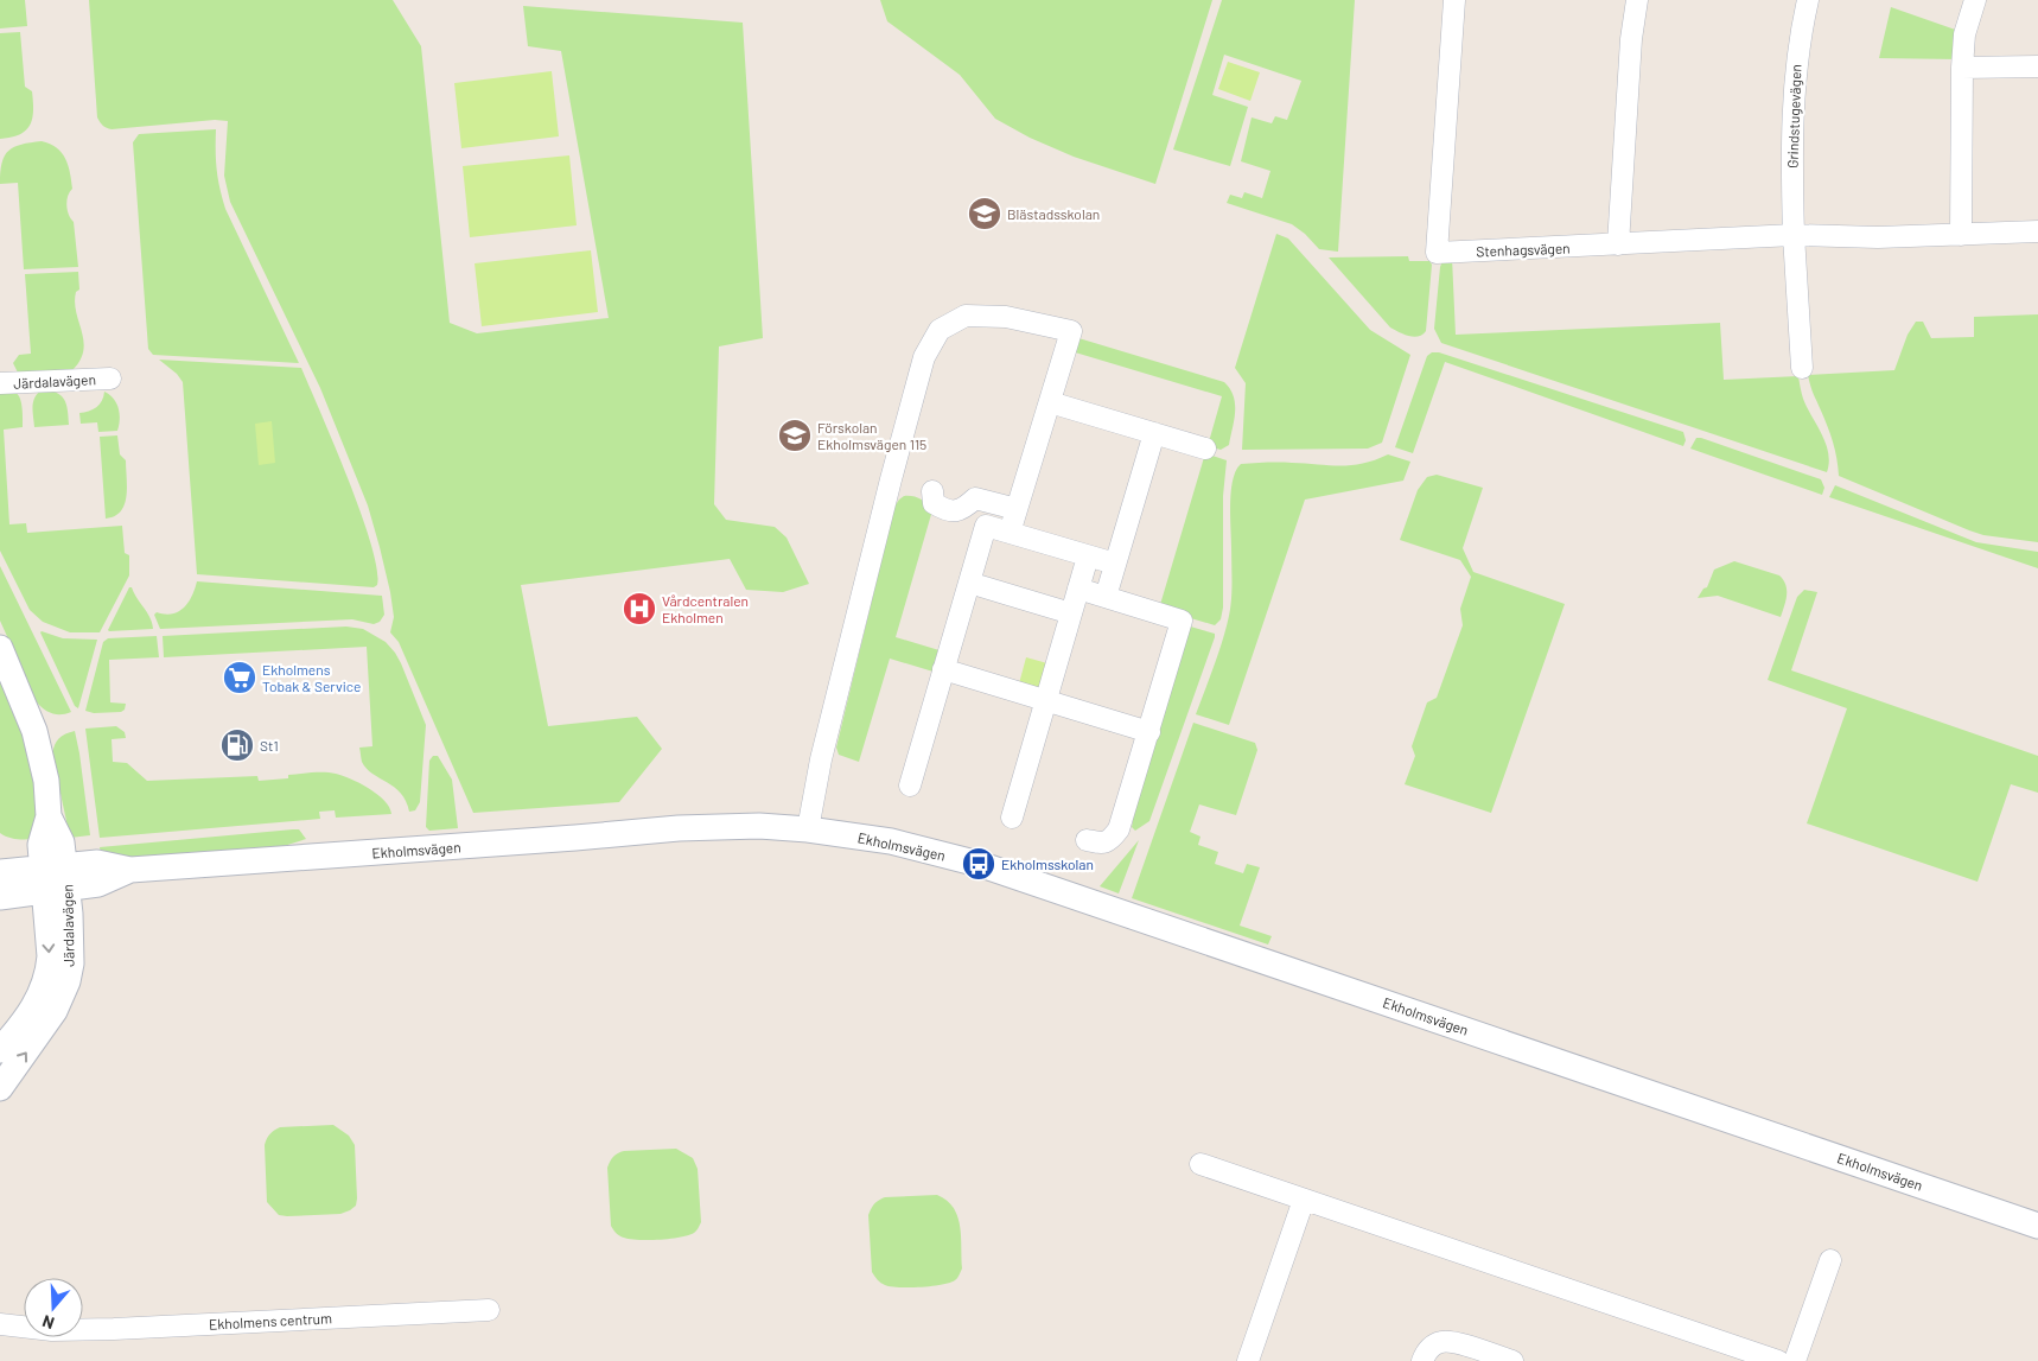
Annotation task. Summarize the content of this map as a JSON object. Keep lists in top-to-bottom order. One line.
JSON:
{"streets":{"street":["Grindstugevägen","Stenhagsvägen","Järdalavägen","Ekholmsvägen","Ekholmens centrum"]},"crossings":[["Järdalavägen","Ekholmsvägen"]],"places":{"school or university":["Blästadsskolan","Förskolan Ekholmsvägen 115"],"hospital":["Vårdcentralen Ekholmen"],"supermarket":["Ekholmens Tobak & Service"],"fuel station":["St1"],"bus stop":["Ekholmsskolan"]},"north":"bottom"}
